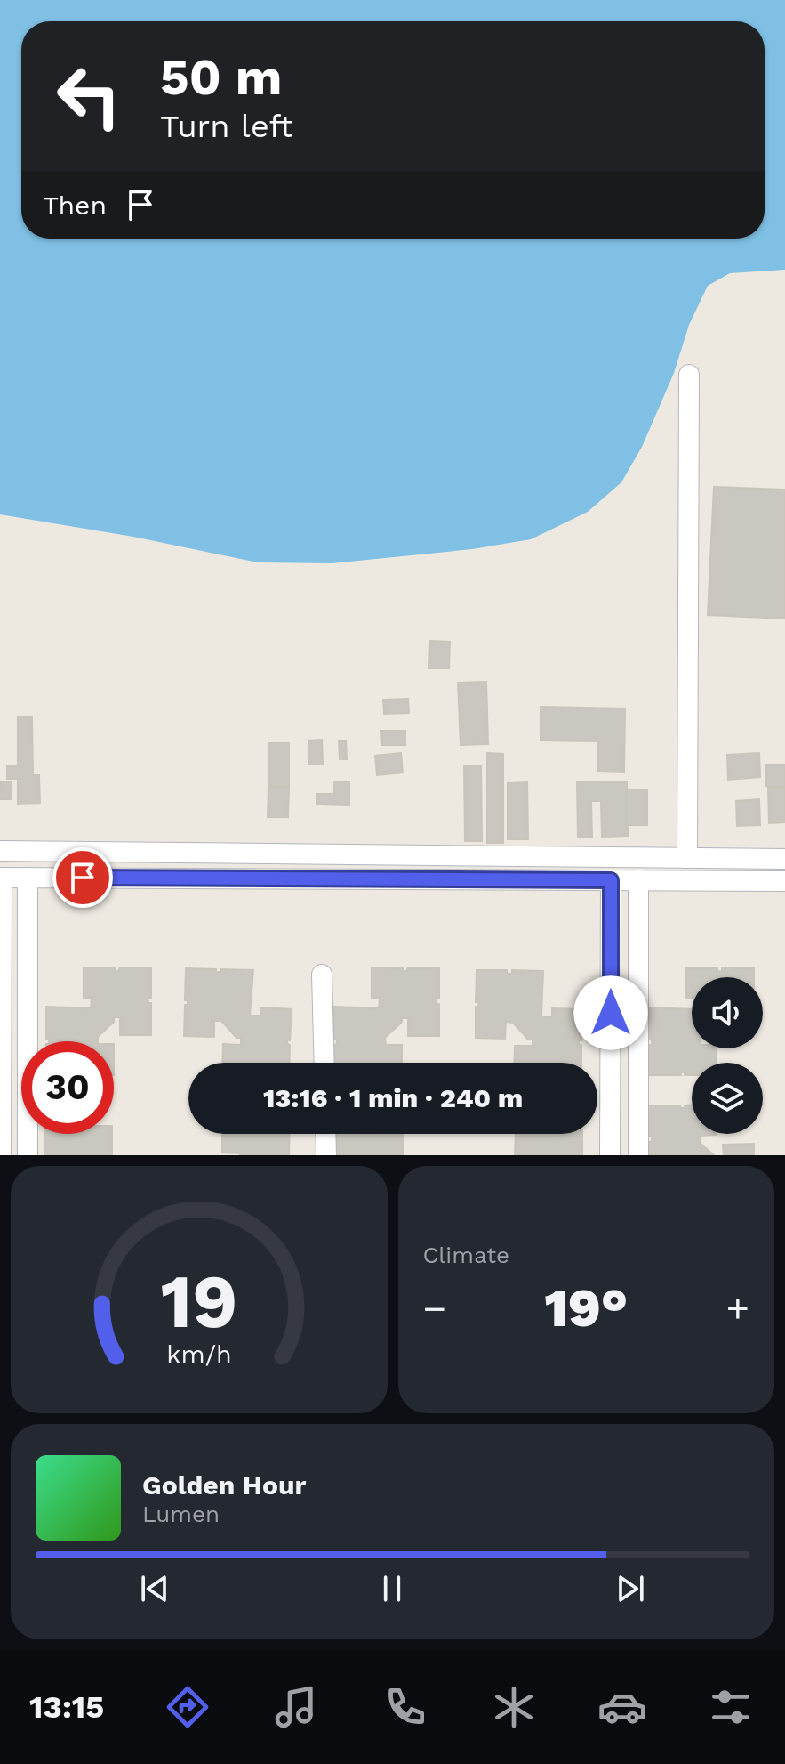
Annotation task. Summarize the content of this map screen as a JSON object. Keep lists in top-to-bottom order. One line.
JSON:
{"page":{"turn":["50 m","Turn left"],"then":"Then","limit":"30","trip":"13:16 · 1 min · 240 m","tile":"Climate","heat":["−","19°","+"],"song":["Golden Hour","Lumen"],"tabs":"13:15","gauge":["19","km/h"]}}
